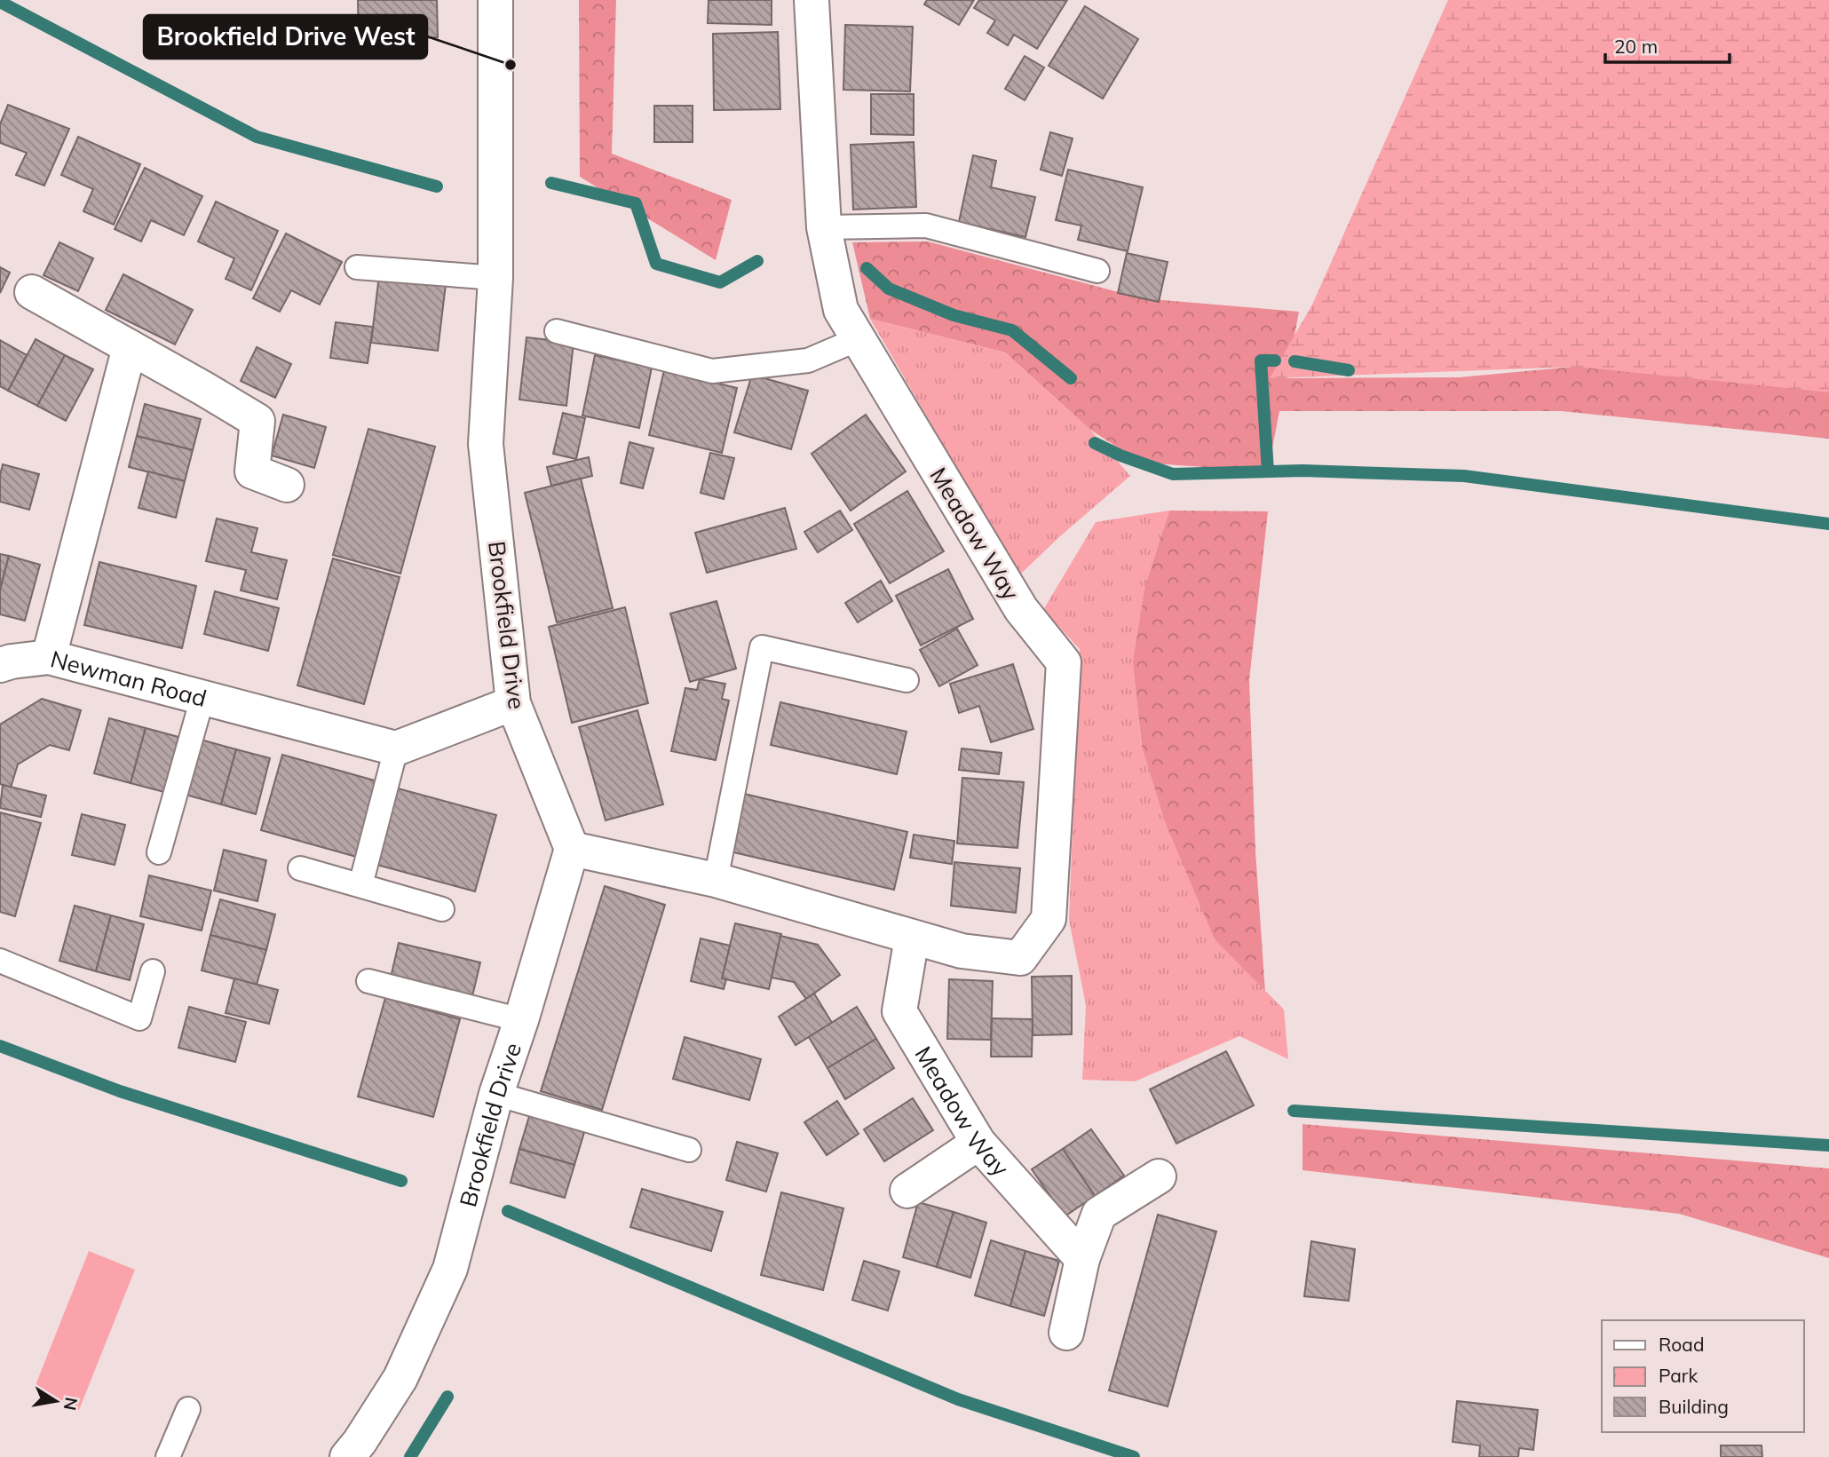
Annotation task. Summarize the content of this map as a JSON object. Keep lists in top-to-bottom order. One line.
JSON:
{"streets":{"street":["Meadow Way","Brookfield Drive","Newman Road"]},"crossings":[["Meadow Way","Brookfield Drive"]],"places":["Brookfield Drive West"],"legend":["Road","Park","Building"],"scale_bar":"20 m","north":"right"}
